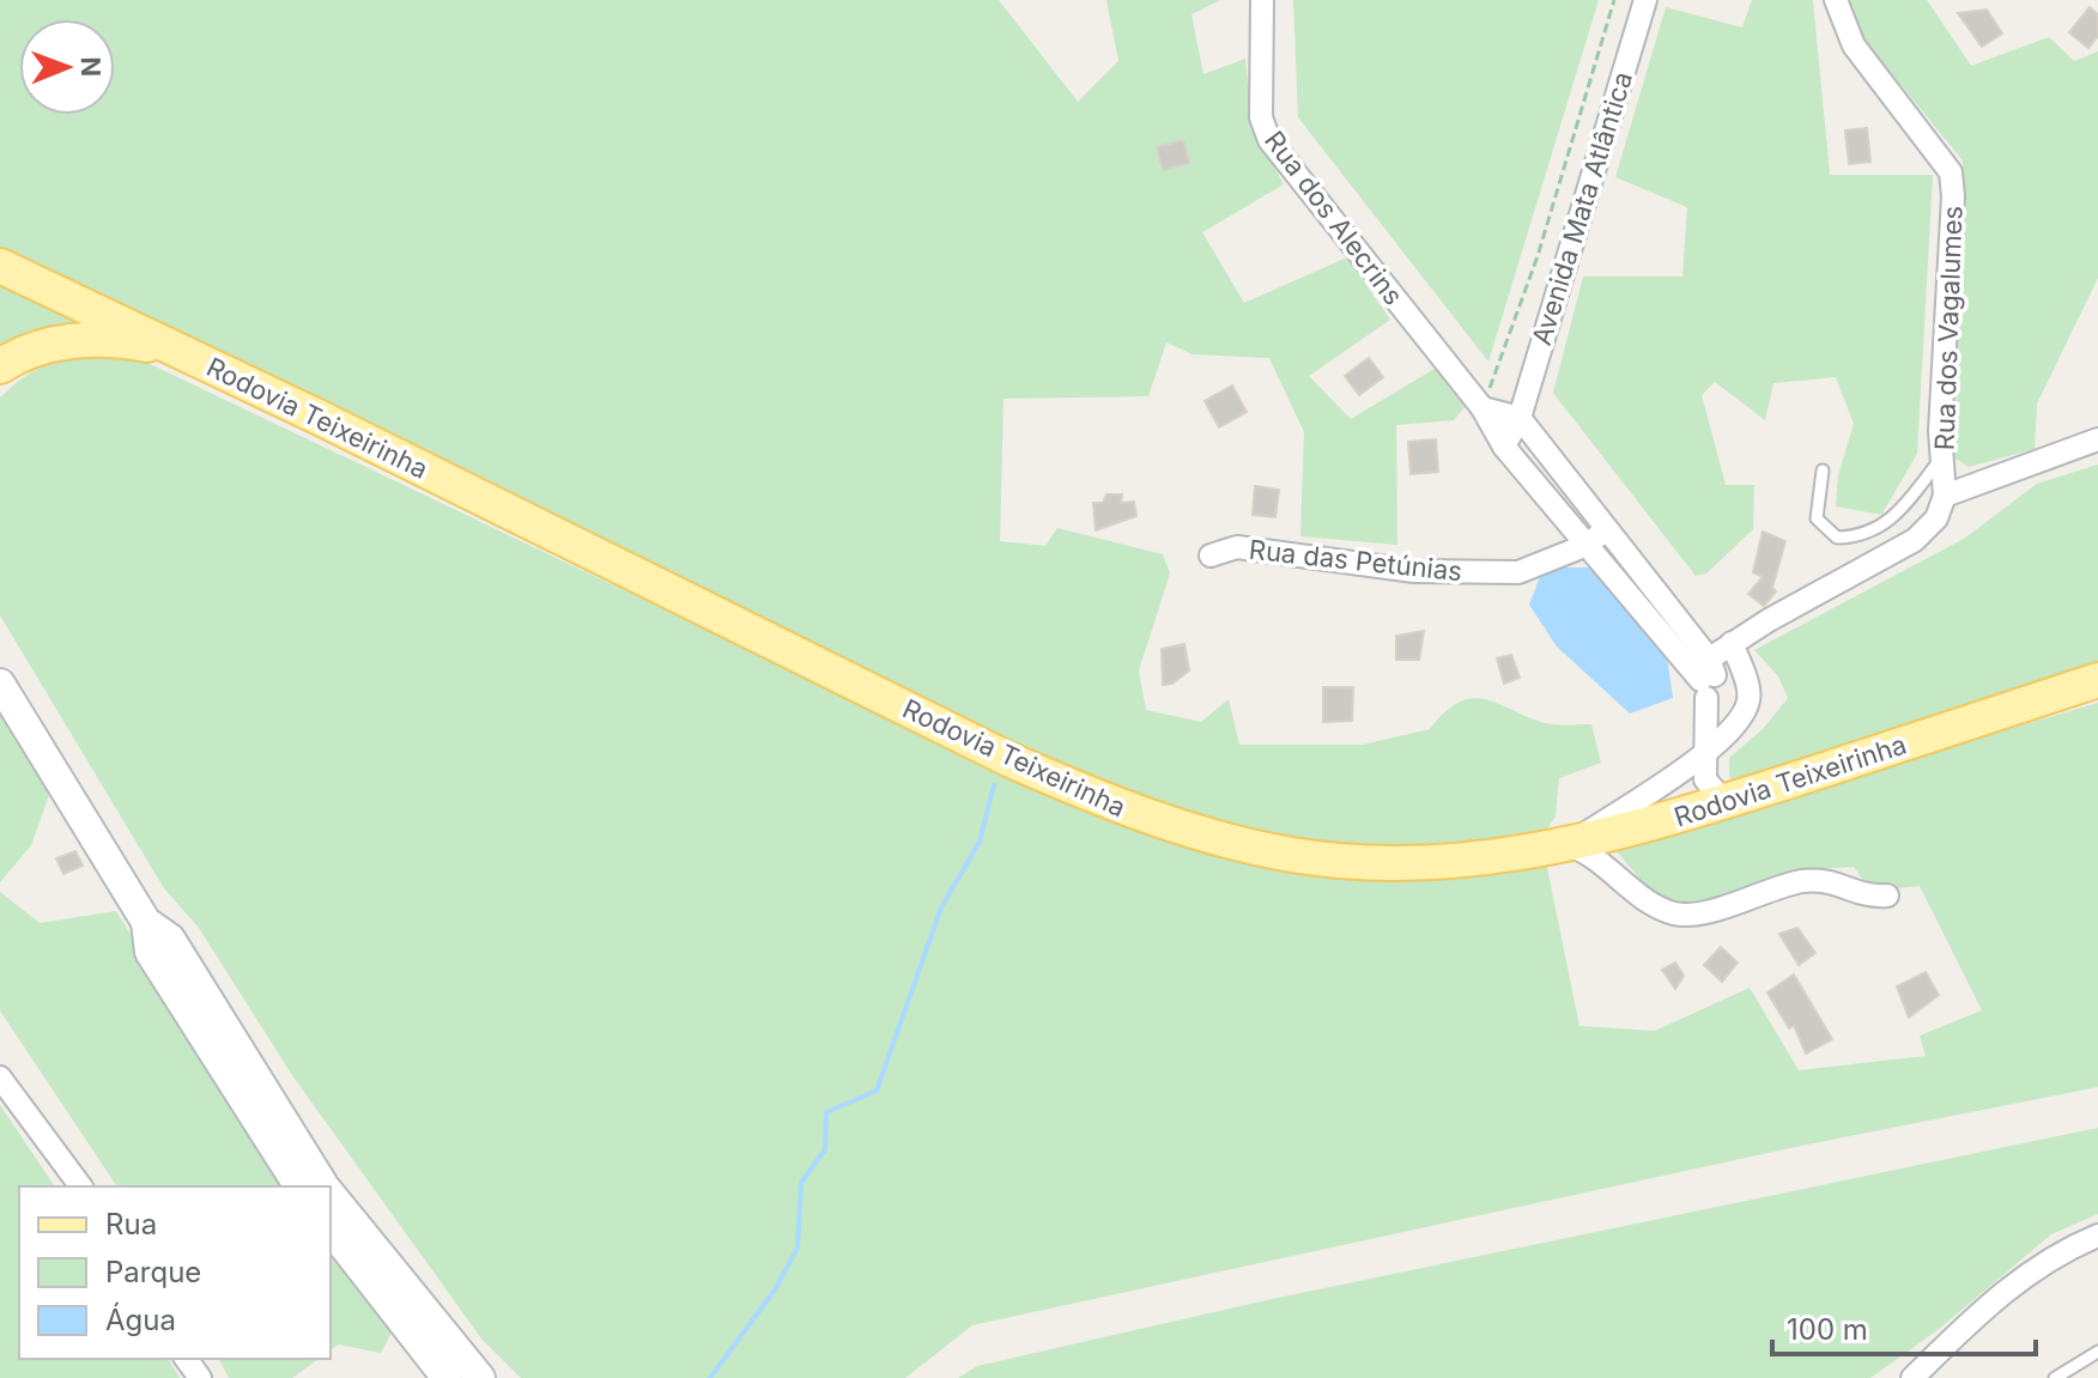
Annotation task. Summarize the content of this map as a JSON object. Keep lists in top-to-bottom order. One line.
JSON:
{"streets":{"main road":["Rodovia Teixeirinha"],"street":["Avenida Mata Atlântica","Rua dos Alecrins","Rua dos Vagalumes","Rua das Petúnias"]},"crossings":[["Avenida Mata Atlântica","Rua dos Alecrins"]],"legend":["Rua","Parque","Água"],"scale_bar":"100 m","north":"right"}
